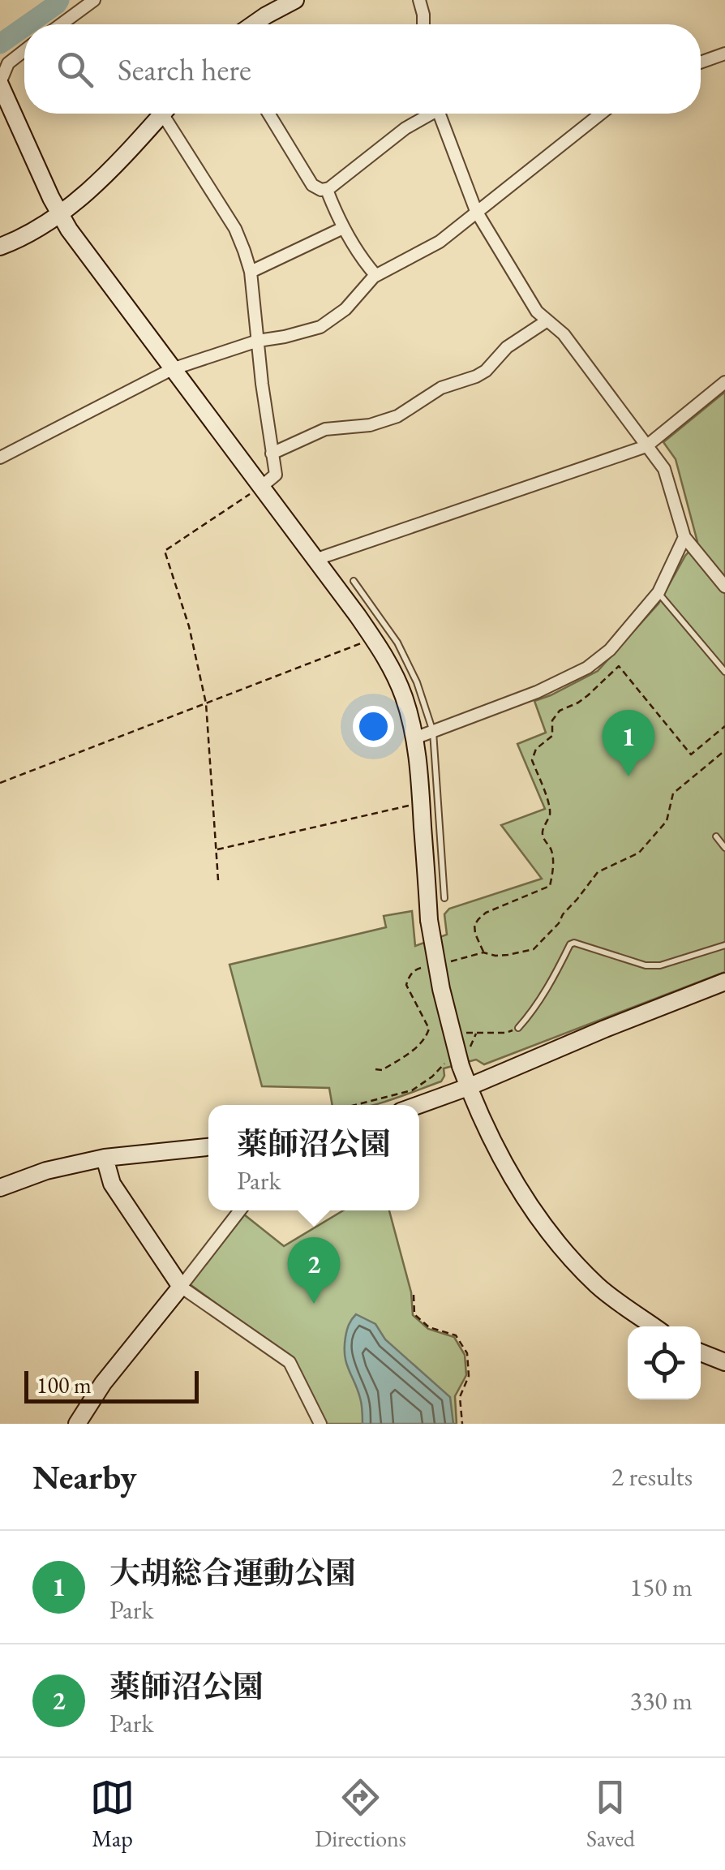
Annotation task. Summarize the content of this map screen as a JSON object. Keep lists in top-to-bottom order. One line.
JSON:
{"scale_bar":"100 m","page":{"search":"Search here","pins":["1","2"],"popup":["薬師沼公園","Park"],"scale":"100 m","heading":["Nearby","2 results"],"list":[{"mark":"1","name":"大胡総合運動公園","note":"Park","value":"150 m"},{"mark":"2","name":"薬師沼公園","note":"Park","value":"330 m"}],"nav":["Map","Directions","Saved"]}}
